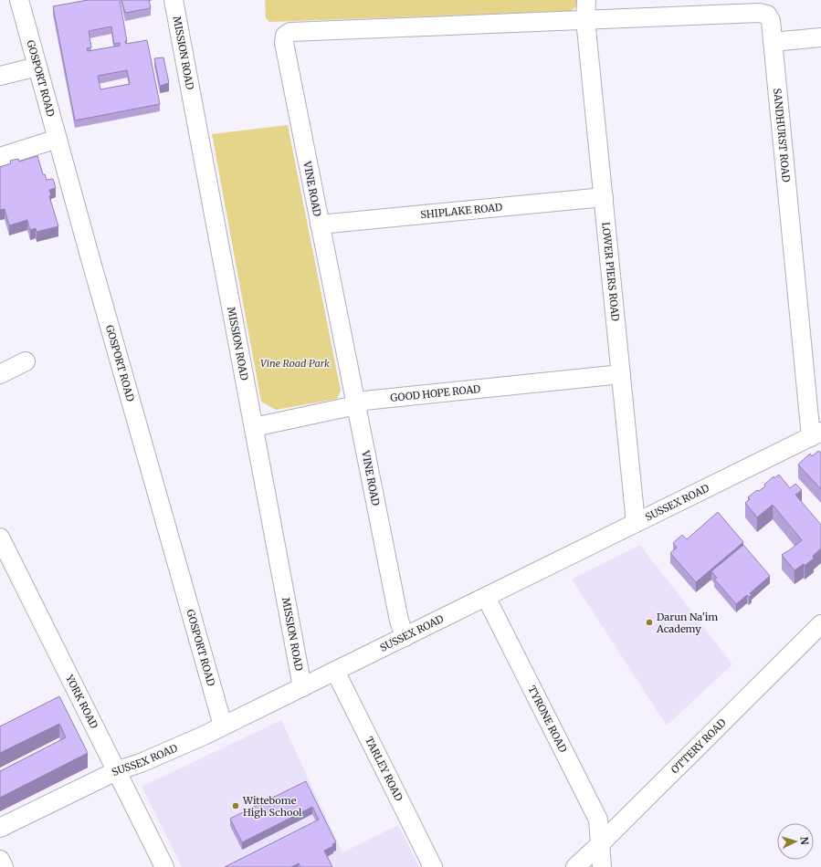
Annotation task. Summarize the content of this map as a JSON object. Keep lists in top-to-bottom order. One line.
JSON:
{"streets":{"street":["MISSION ROAD","GOSPORT ROAD","SANDHURST ROAD","VINE ROAD","SHIPLAKE ROAD","LOWER PIERS ROAD","GOOD HOPE ROAD","SUSSEX ROAD","YORK ROAD","TYRONE ROAD","OTTERY ROAD","TARLEY ROAD"]},"crossings":[["MISSION ROAD","GOOD HOPE ROAD"],["MISSION ROAD","SUSSEX ROAD"],["GOSPORT ROAD","SUSSEX ROAD"],["SANDHURST ROAD","VINE ROAD"],["SANDHURST ROAD","LOWER PIERS ROAD"],["SANDHURST ROAD","SUSSEX ROAD"],["VINE ROAD","SHIPLAKE ROAD"],["VINE ROAD","LOWER PIERS ROAD"],["VINE ROAD","GOOD HOPE ROAD"],["VINE ROAD","SUSSEX ROAD"],["SHIPLAKE ROAD","LOWER PIERS ROAD"],["LOWER PIERS ROAD","GOOD HOPE ROAD"],["LOWER PIERS ROAD","SUSSEX ROAD"],["SUSSEX ROAD","YORK ROAD"],["SUSSEX ROAD","TYRONE ROAD"],["SUSSEX ROAD","TARLEY ROAD"],["TYRONE ROAD","OTTERY ROAD"]],"parks":["Vine Road Park"],"places":["Darun Na'im Academy","Wittebome High School"],"north":"right"}
